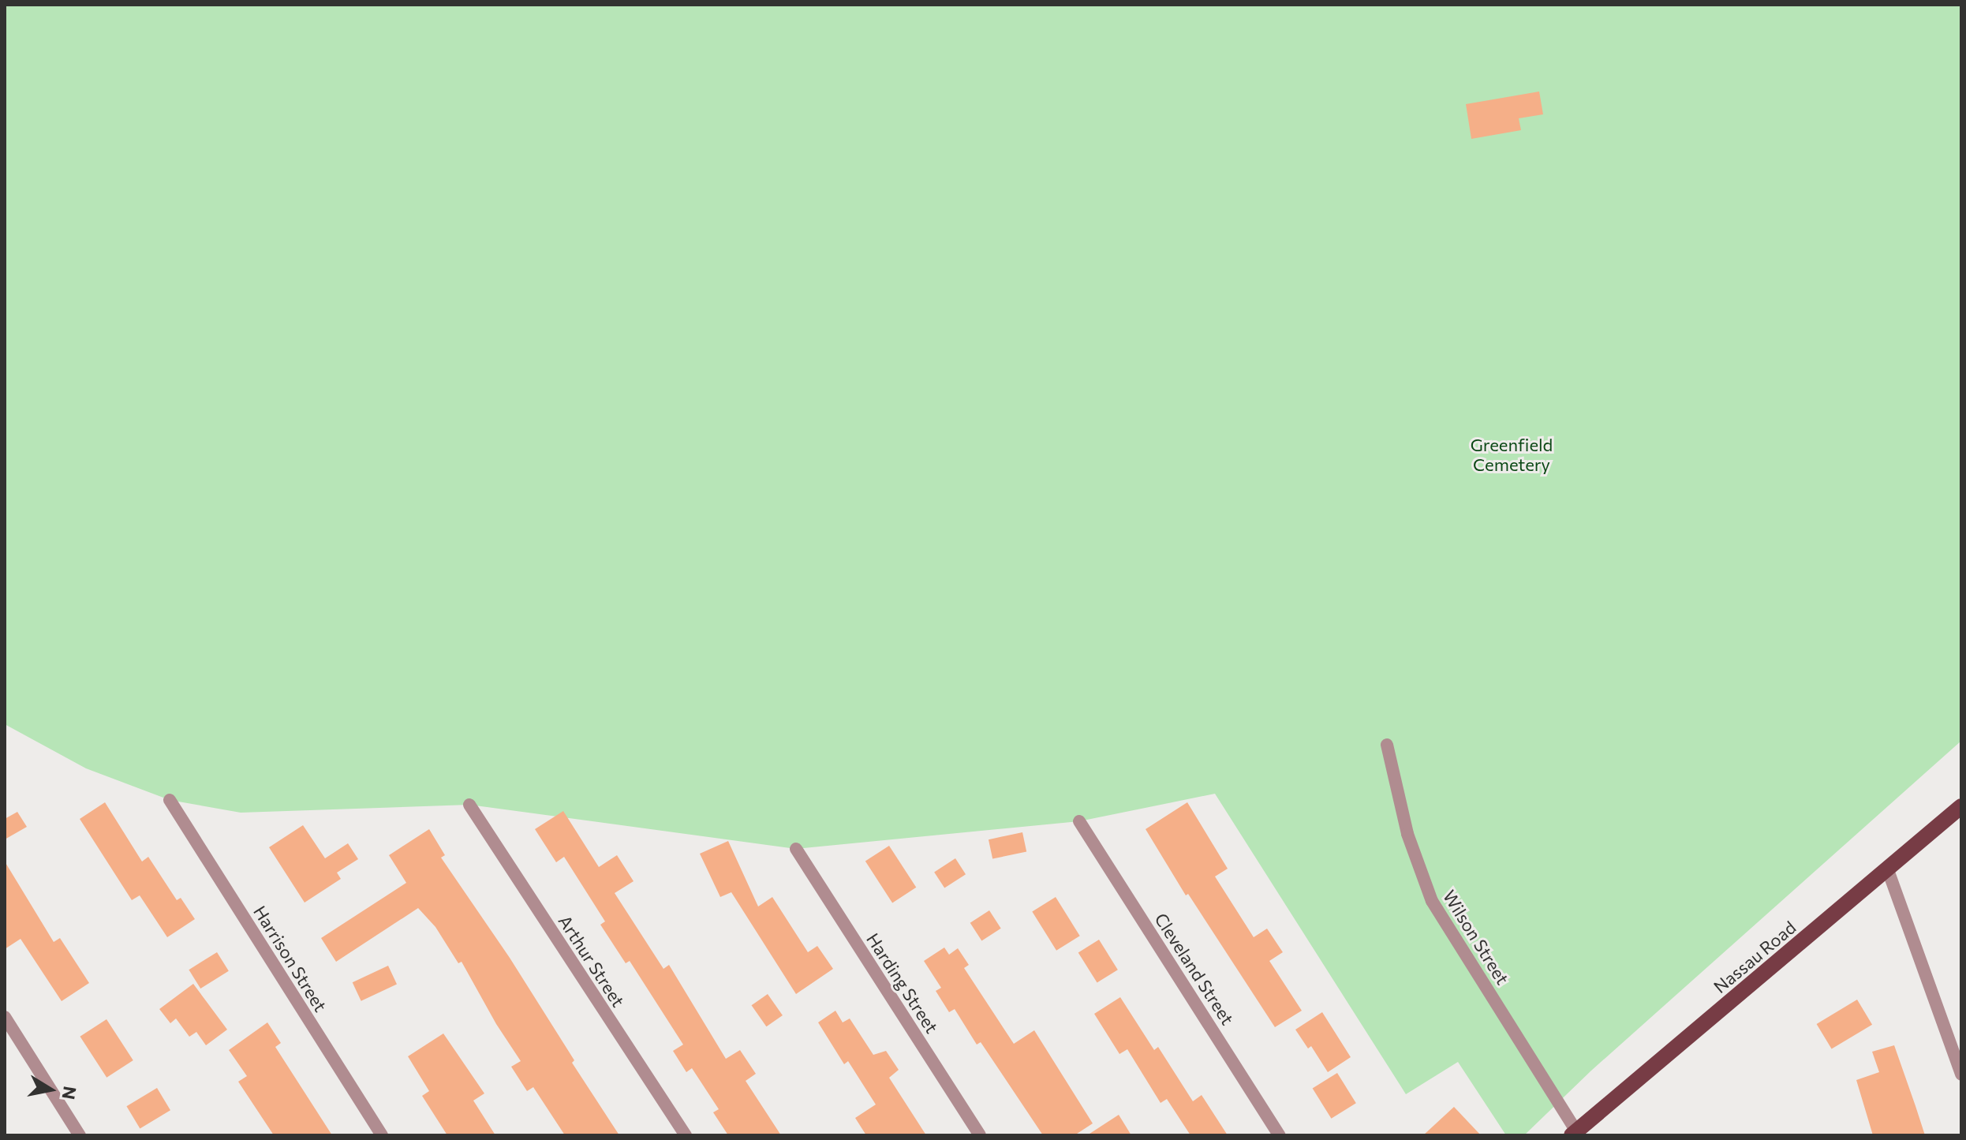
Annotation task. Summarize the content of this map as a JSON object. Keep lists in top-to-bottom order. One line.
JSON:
{"streets":{"main road":["Nassau Road"],"street":["Wilson Street","Harrison Street","Arthur Street","Cleveland Street","Harding Street"]},"crossings":[["Wilson Street","Nassau Road"]],"parks":["Greenfield Cemetery"],"north":"right"}
